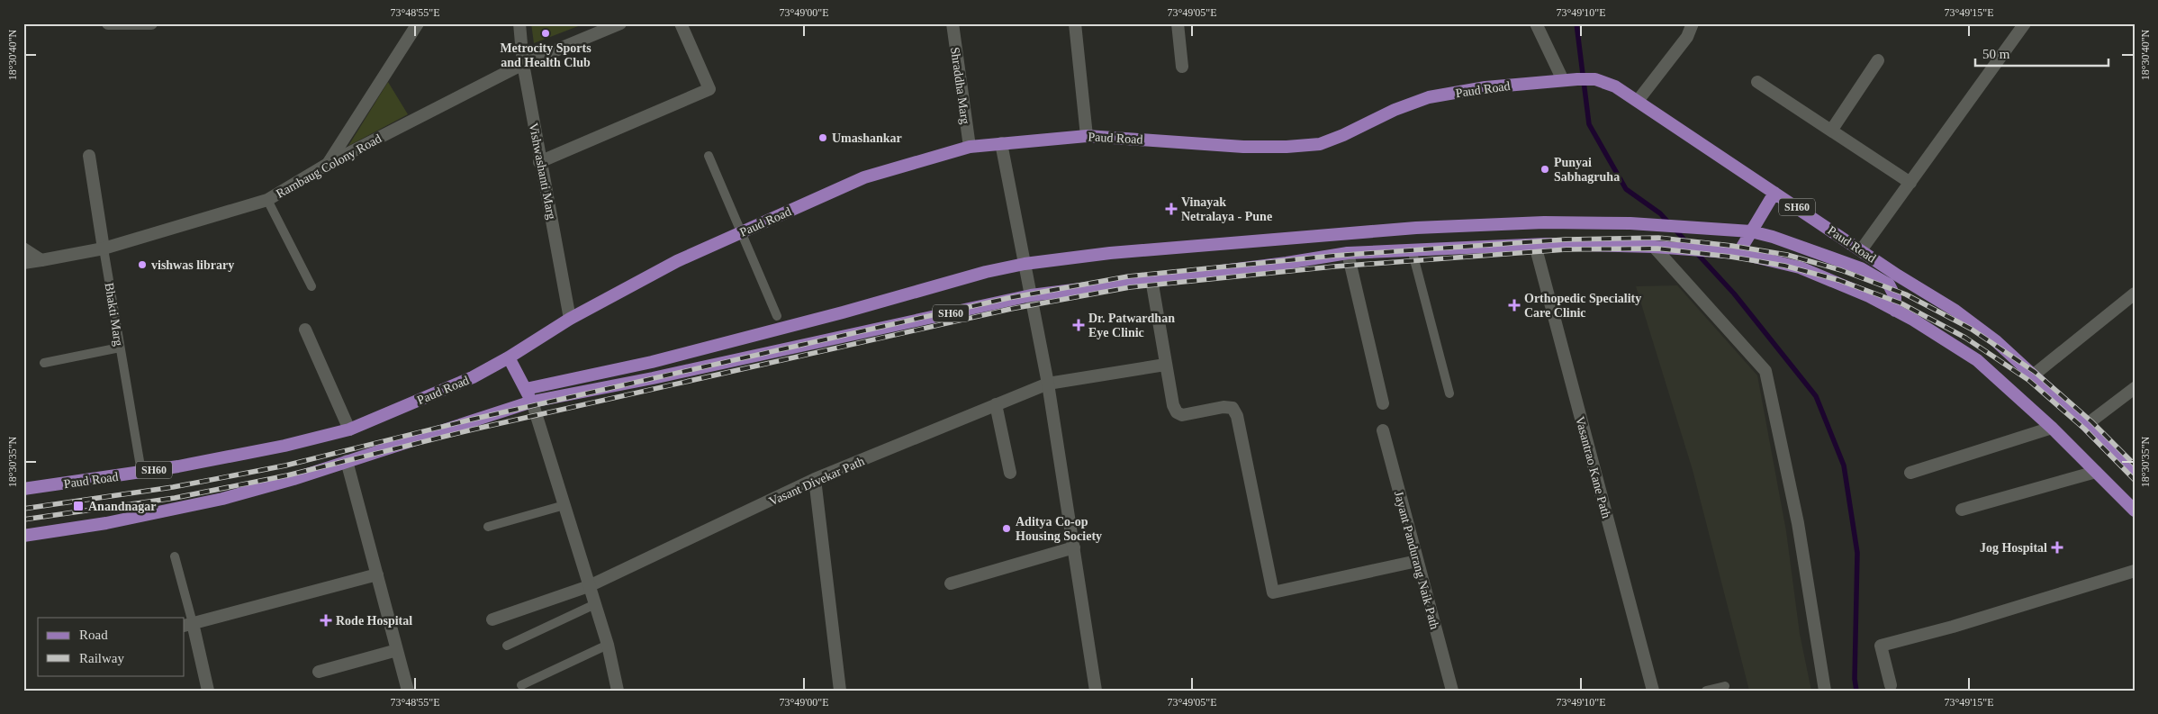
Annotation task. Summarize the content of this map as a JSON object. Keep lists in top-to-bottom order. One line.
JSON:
{"streets":{"main road":["Paud Road","SH60"],"street":["Shraddha Marg","Rambaug Colony Road","Vishwashanti Marg","Bhakti Marg","Vasantrao Kane Path","Vasant Divekar Path","Jayant Pandurang Naik Path"]},"crossings":[["Shraddha Marg","Paud Road"],["Paud Road","Vishwashanti Marg"],["Paud Road","Bhakti Marg"],["Rambaug Colony Road","Vishwashanti Marg"],["Rambaug Colony Road","Bhakti Marg"],["SH60","Vasantrao Kane Path"]],"places":{"other":["Metrocity Sports and Health Club","Umashankar","Punyai Sabhagruha","vishwas library","Aditya Co-op Housing Society"],"health":["Vinayak Netralaya - Pune","Orthopedic Speciality Care Clinic","Dr. Patwardhan Eye Clinic","Jog Hospital","Rode Hospital"],"transit":["Anandnagar"]},"legend":["Road","Railway"],"scale_bar":"50 m","coordinates":["73°48'55\"E","73°49'00\"E","73°49'05\"E","73°49'10\"E","73°49'15\"E","18°30'40\"N","18°30'35\"N"]}
